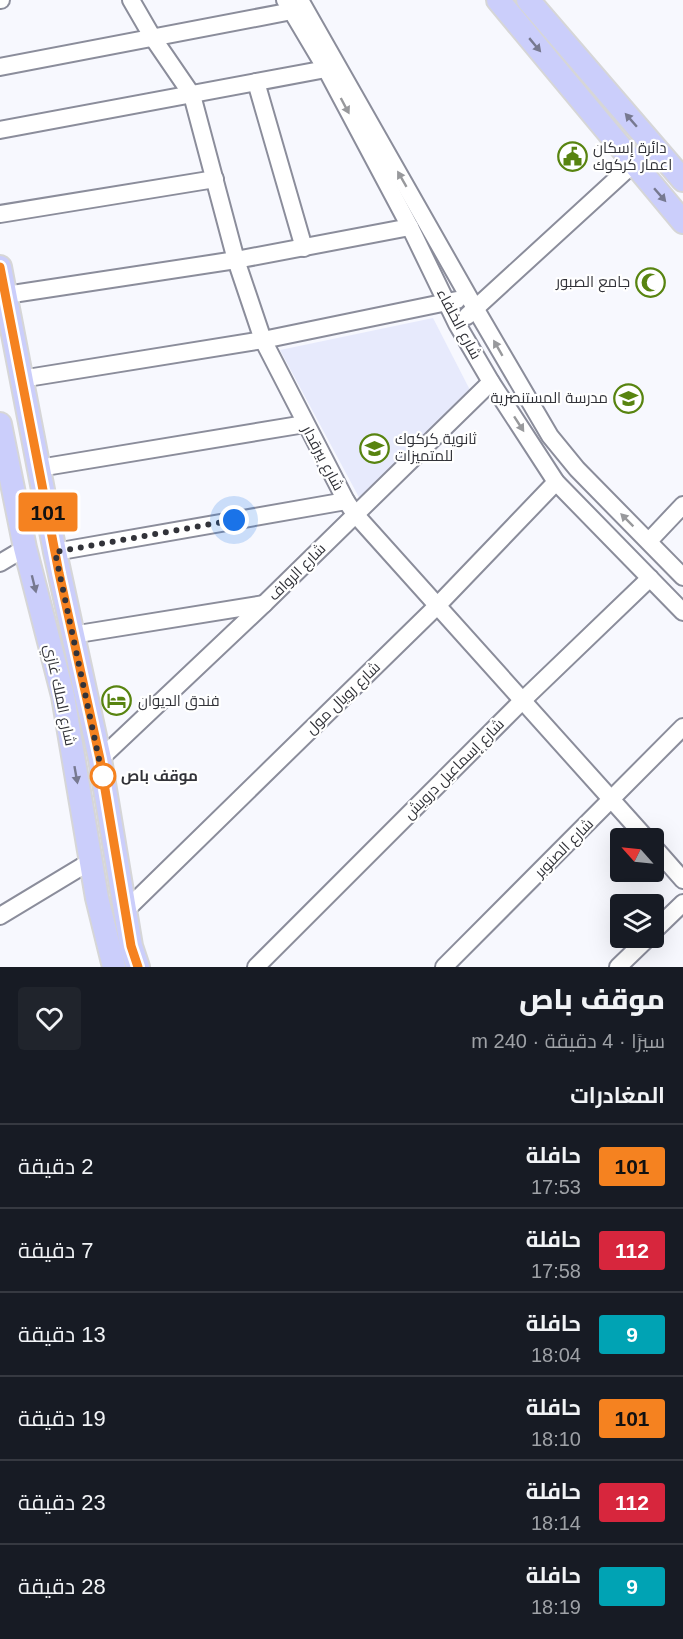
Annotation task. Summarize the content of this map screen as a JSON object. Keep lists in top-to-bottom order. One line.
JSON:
{"streets":{"main road":["شارع الملك غازي"],"street":["شارع الخلفاء","شارع بيرقدار","شارع الرواف","شارع رويال مول","شارع إسماعيل درويش","شارع الصنوبر"]},"crossings":[["شارع الخلفاء","شارع الرواف"],["شارع الخلفاء","شارع رويال مول"],["شارع الخلفاء","شارع إسماعيل درويش"],["شارع بيرقدار","شارع الرواف"],["شارع بيرقدار","شارع رويال مول"],["شارع بيرقدار","شارع إسماعيل درويش"],["شارع بيرقدار","شارع الصنوبر"],["شارع الرواف","شارع الملك غازي"],["شارع الملك غازي","شارع رويال مول"]],"places":{"public building":["دائرة إسكان اعمار كركوك"],"mosque":["جامع الصبور"],"school or university":["مدرسة المستنصرية","ثانوية كركوك للمتميزات"],"hotel":["فندق الديوان"],"other":["موقف باص"]},"lines":["bus line 101"],"north":"top left","page":{"on_map":"101","heading":[["موقف باص","سيرًا · 4 دقيقة · 240 m"],"المغادرات"],"list":[{"mark":"101","name":"حافلة","note":"17:53","value":"2 دقيقة"},{"mark":"112","name":"حافلة","note":"17:58","value":"7 دقيقة"},{"mark":"9","name":"حافلة","note":"18:04","value":"13 دقيقة"},{"mark":"101","name":"حافلة","note":"18:10","value":"19 دقيقة"},{"mark":"112","name":"حافلة","note":"18:14","value":"23 دقيقة"},{"mark":"9","name":"حافلة","note":"18:19","value":"28 دقيقة"}]}}
